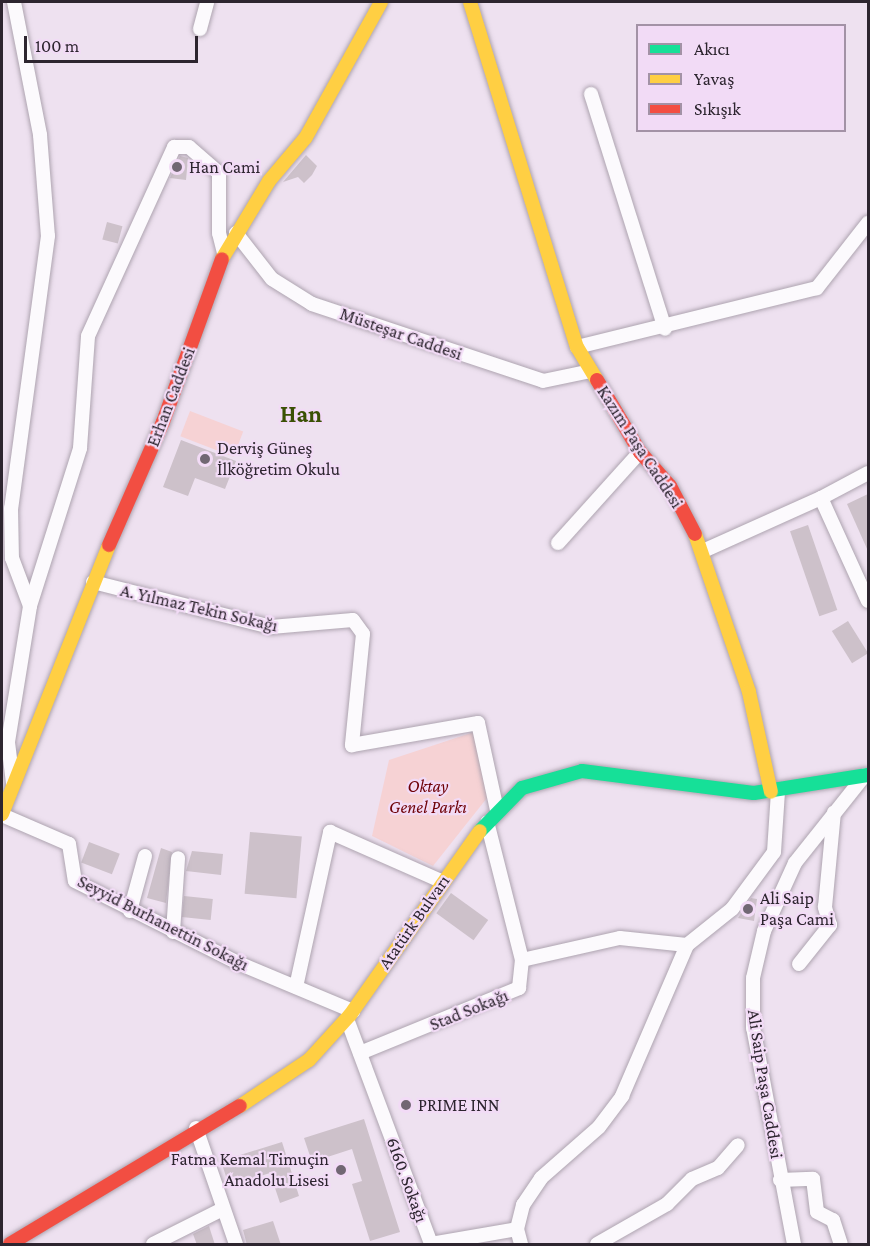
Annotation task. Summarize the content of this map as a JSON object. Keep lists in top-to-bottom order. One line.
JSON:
{"streets":{"street":["Müsteşar Caddesi","Erhan Caddesi","Kazım Paşa Caddesi","A. Yılmaz Tekin Sokağı","Atatürk Bulvarı","Seyyid Burhanettin Sokağı","Stad Sokağı","Ali Saip Paşa Caddesi","6160. Sokağı"]},"crossings":[["Müsteşar Caddesi","Erhan Caddesi"],["Müsteşar Caddesi","Kazım Paşa Caddesi"],["Erhan Caddesi","A. Yılmaz Tekin Sokağı"],["Erhan Caddesi","Seyyid Burhanettin Sokağı"],["Kazım Paşa Caddesi","Atatürk Bulvarı"],["A. Yılmaz Tekin Sokağı","Atatürk Bulvarı"],["Atatürk Bulvarı","Seyyid Burhanettin Sokağı"],["Atatürk Bulvarı","Stad Sokağı"],["Atatürk Bulvarı","Ali Saip Paşa Caddesi"],["Atatürk Bulvarı","6160. Sokağı"],["Seyyid Burhanettin Sokağı","6160. Sokağı"],["Stad Sokağı","6160. Sokağı"]],"districts":["Han"],"parks":["Oktay Genel Parkı"],"places":["Han Cami","Derviş Güneş İlköğretim Okulu","Ali Saip Paşa Cami","PRIME INN","Fatma Kemal Timuçin Anadolu Lisesi"],"legend":["Akıcı","Yavaş","Sıkışık"],"scale_bar":"100 m"}
